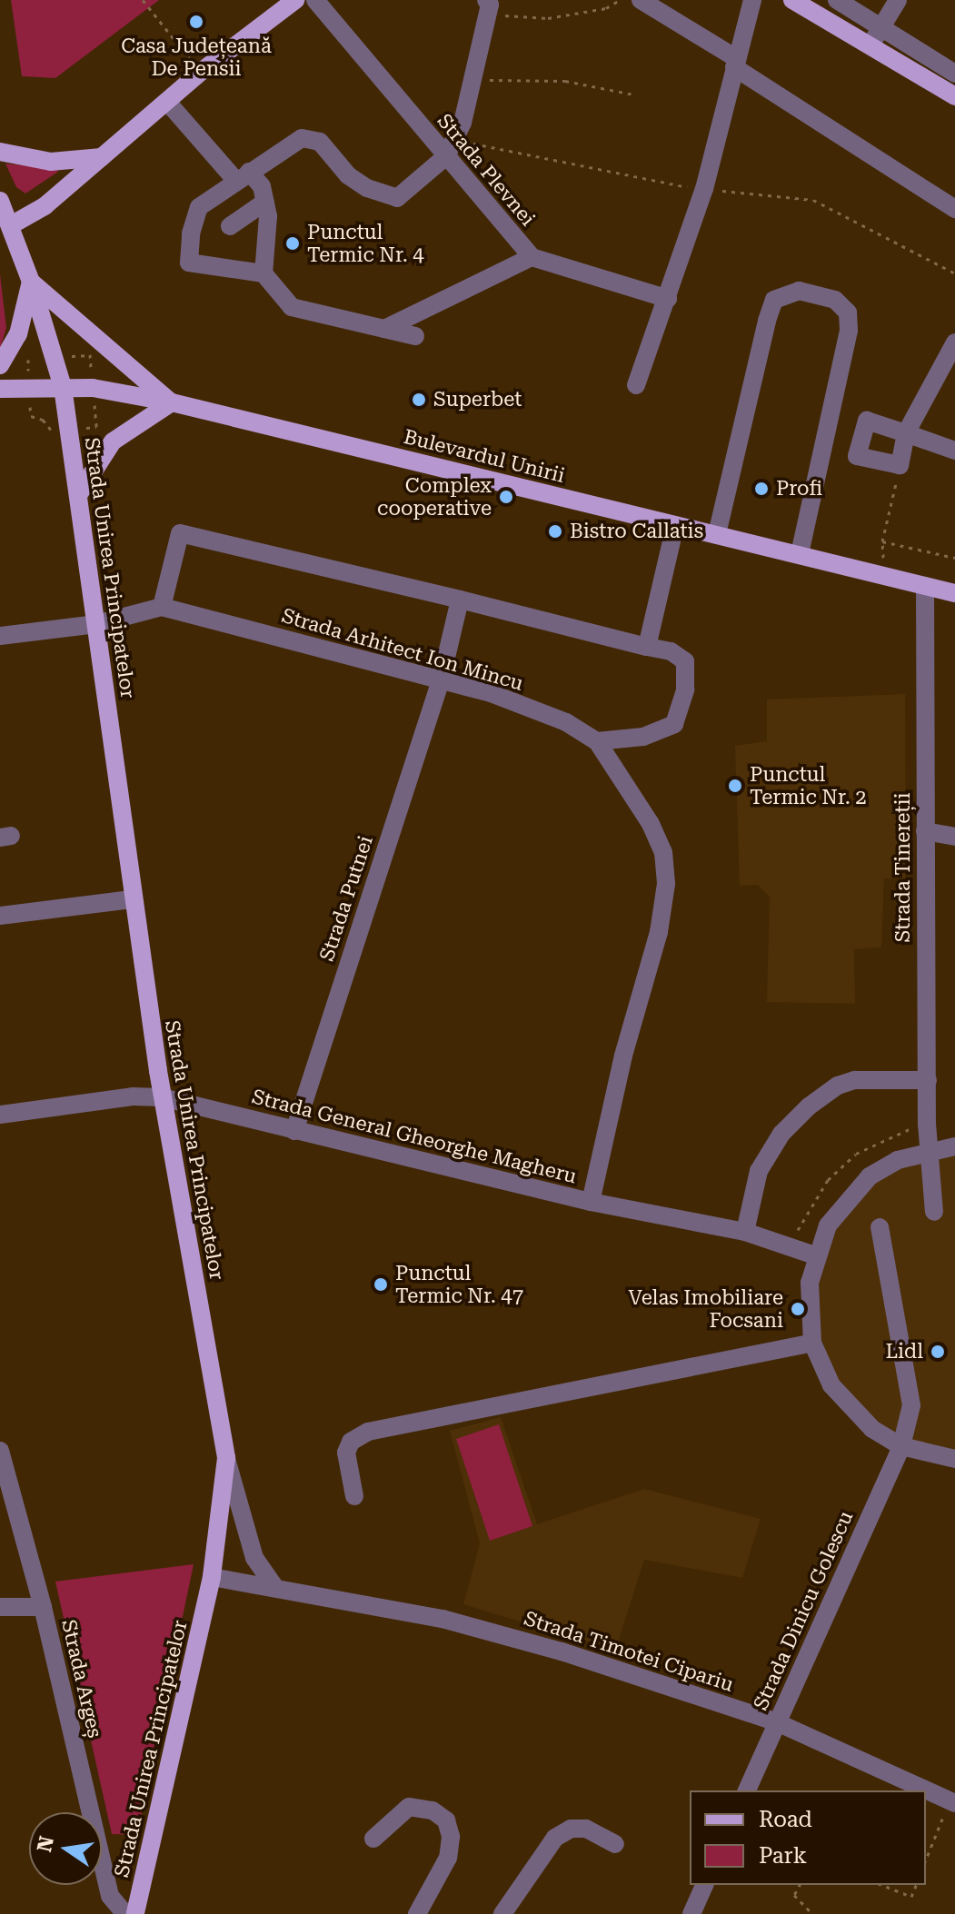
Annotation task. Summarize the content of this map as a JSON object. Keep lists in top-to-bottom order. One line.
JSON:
{"streets":{"main road":["Bulevardul Unirii","Strada Unirea Principatelor"],"street":["Strada Plevnei","Strada Arhitect Ion Mincu","Strada Tinereții","Strada Putnei","Strada General Gheorghe Magheru","Strada Dinicu Golescu","Strada Timotei Cipariu","Strada Argeș"]},"crossings":[["Bulevardul Unirii","Strada Unirea Principatelor"],["Bulevardul Unirii","Strada Tinereții"],["Strada Unirea Principatelor","Strada Arhitect Ion Mincu"],["Strada Unirea Principatelor","Strada General Gheorghe Magheru"],["Strada Unirea Principatelor","Strada Timotei Cipariu"],["Strada Arhitect Ion Mincu","Strada Putnei"],["Strada Arhitect Ion Mincu","Strada General Gheorghe Magheru"],["Strada Putnei","Strada General Gheorghe Magheru"],["Strada Dinicu Golescu","Strada Timotei Cipariu"]],"places":["Casa Județeană De Pensii","Punctul Termic Nr. 4","Superbet","Profi","Complex cooperative","Bistro Callatis","Punctul Termic Nr. 2","Punctul Termic Nr. 47","Velas Imobiliare Focsani","Lidl"],"legend":["Road","Park"],"north":"left"}
